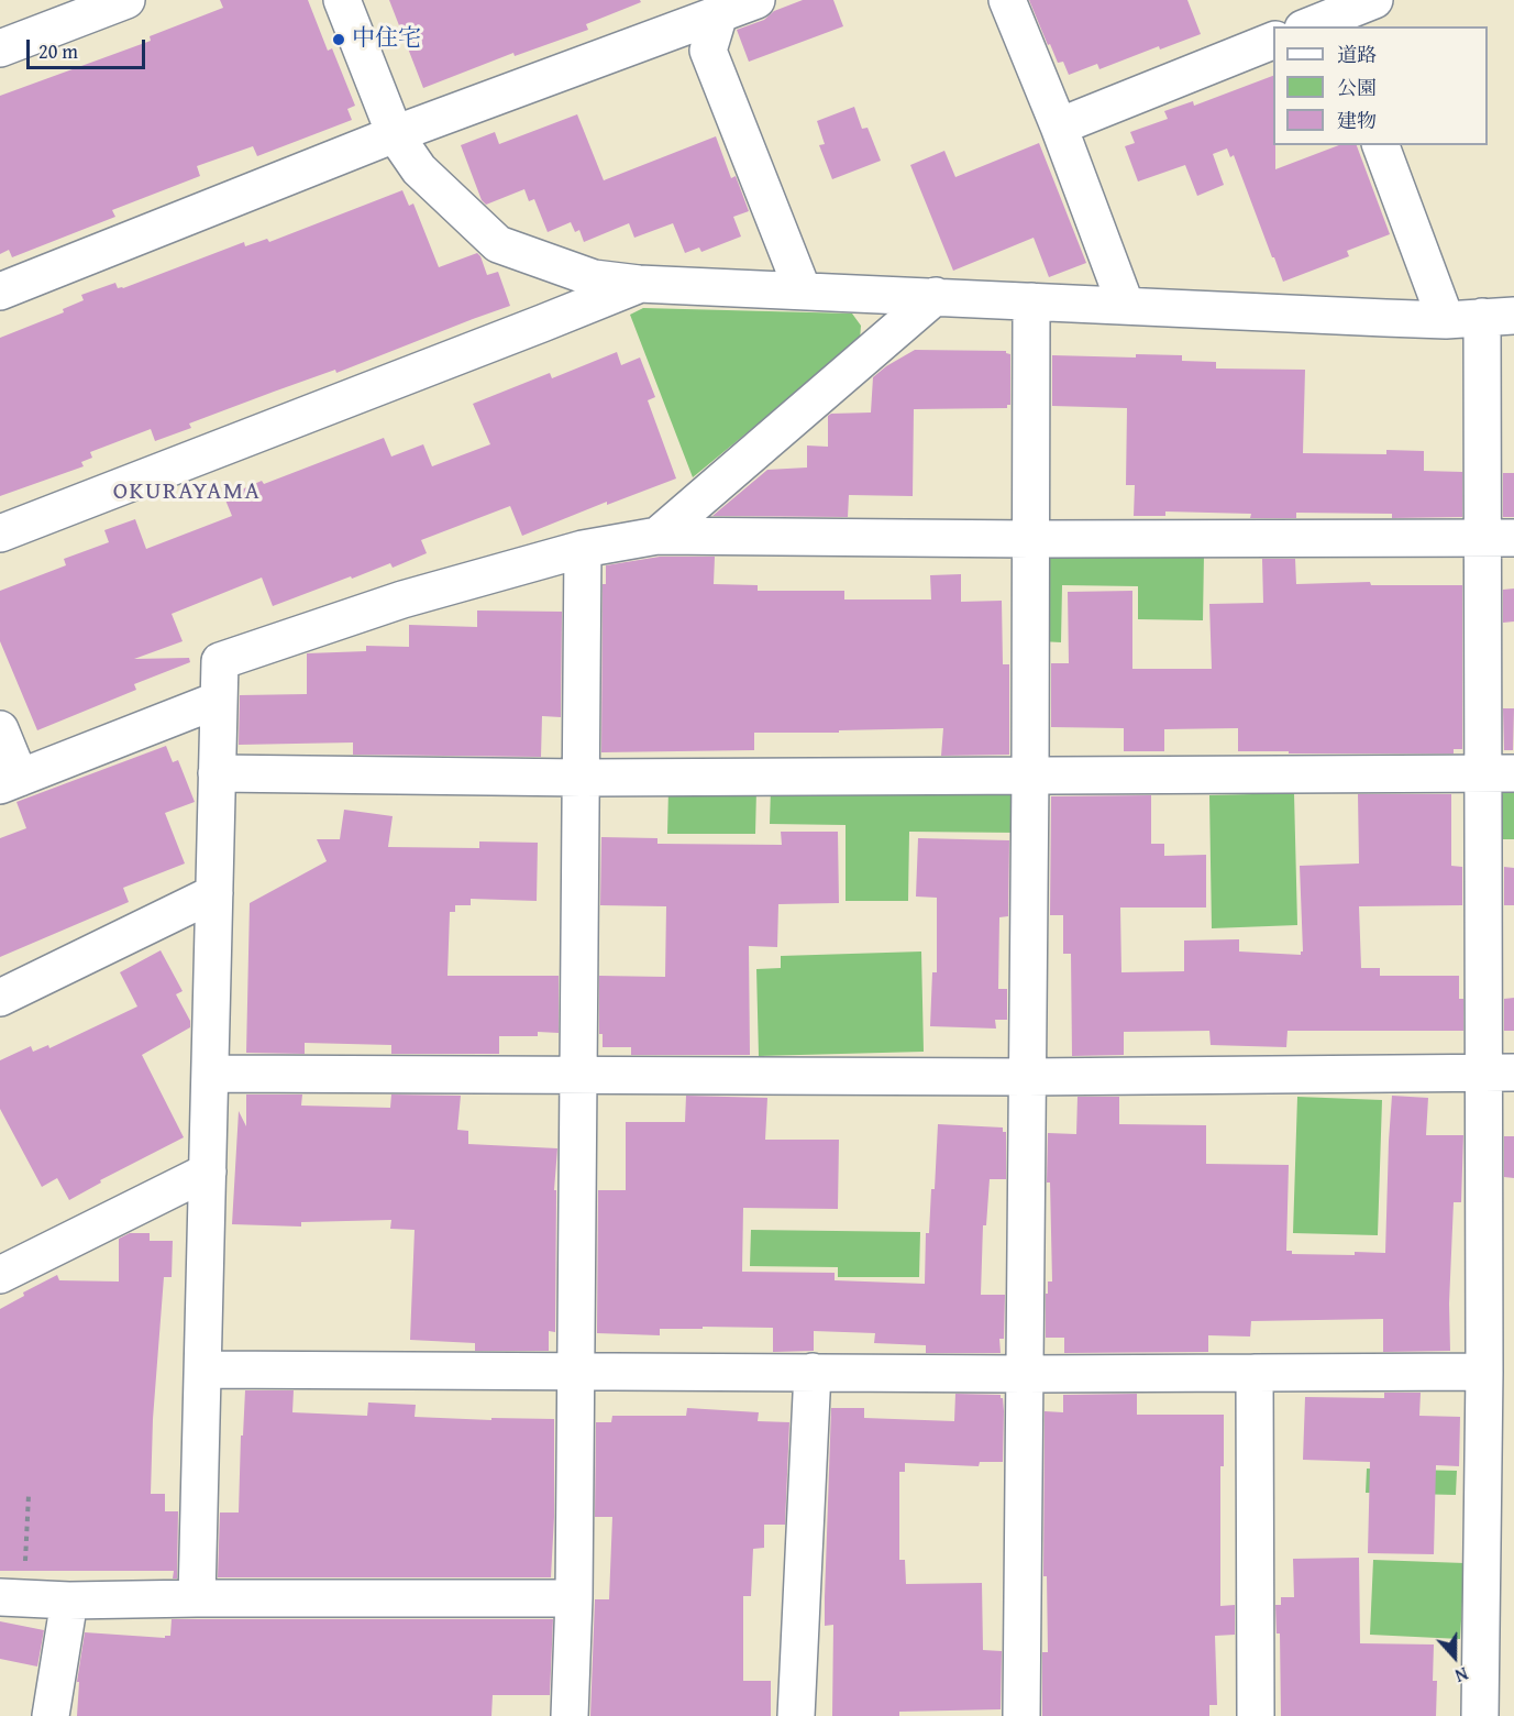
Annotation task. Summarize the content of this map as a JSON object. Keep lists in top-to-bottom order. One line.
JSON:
{"districts":["OKURAYAMA"],"places":["中住宅"],"legend":["道路","公園","建物"],"scale_bar":"20 m","north":"bottom"}
